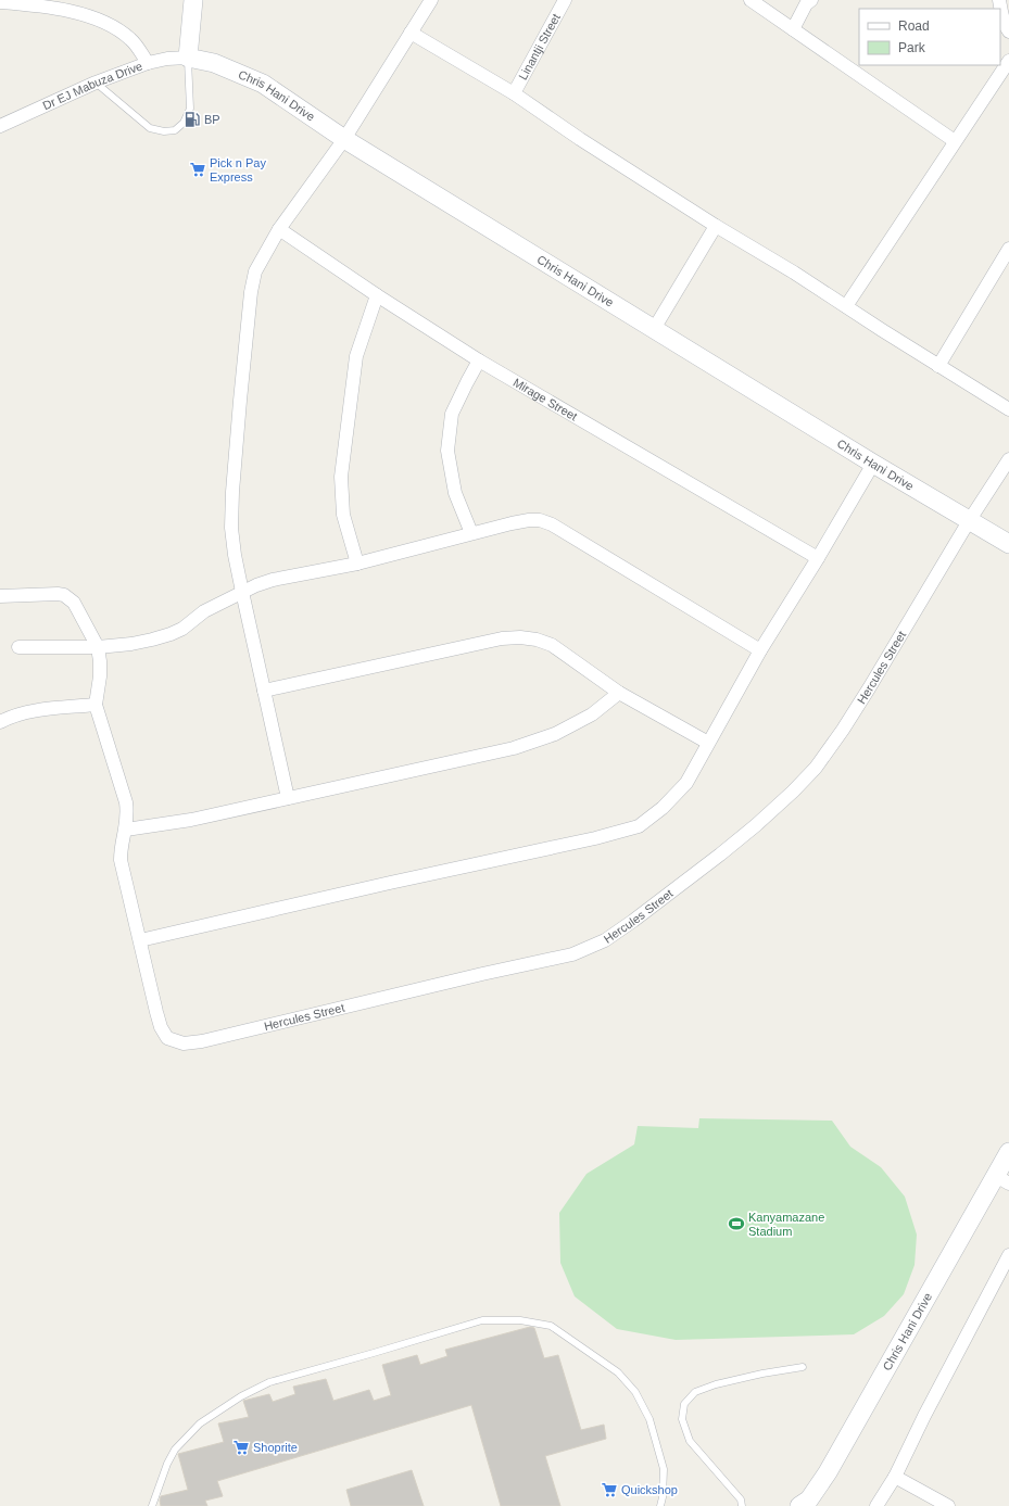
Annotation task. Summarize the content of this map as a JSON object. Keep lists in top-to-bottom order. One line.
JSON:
{"streets":{"street":["Linantji Street","Dr EJ Mabuza Drive","Chris Hani Drive","Mirage Street","Hercules Street"]},"crossings":[["Dr EJ Mabuza Drive","Chris Hani Drive"],["Chris Hani Drive","Hercules Street"]],"places":{"fuel station":["BP"],"supermarket":["Pick n Pay Express","Shoprite","Quickshop"],"sports":["Kanyamazane Stadium"]},"legend":["Road","Park"]}
